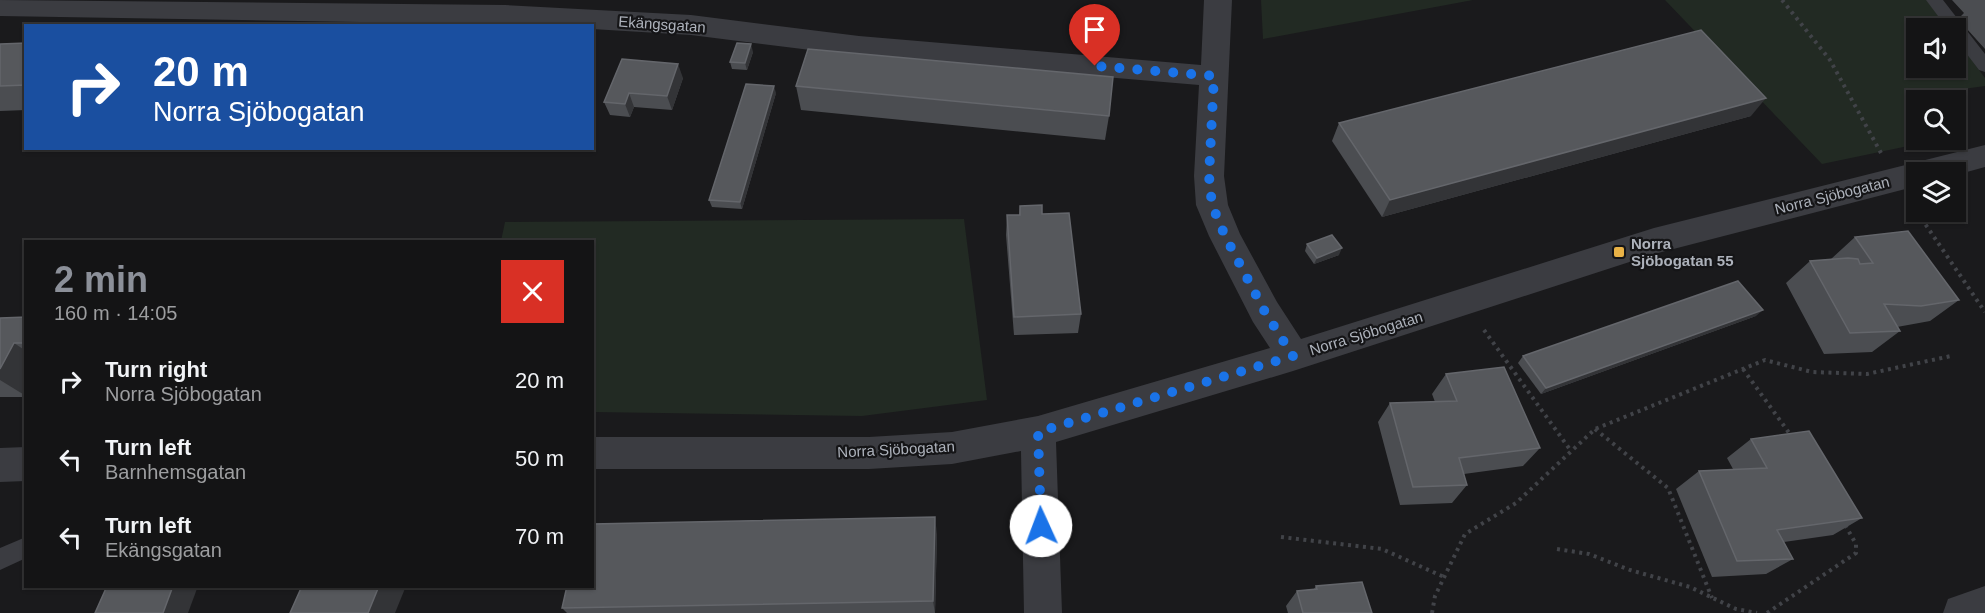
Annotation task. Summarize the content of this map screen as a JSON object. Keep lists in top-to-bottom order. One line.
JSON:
{"streets":{"street":["Ekängsgatan","Norra Sjöbogatan"]},"places":{"transit":["Norra Sjöbogatan 55"]},"page":{"turn":["20 m","Norra Sjöbogatan"],"heading":["2 min","160 m · 14:05"],"list":[{"name":"Turn right","note":"Norra Sjöbogatan","value":"20 m"},{"name":"Turn left","note":"Barnhemsgatan","value":"50 m"},{"name":"Turn left","note":"Ekängsgatan","value":"70 m"}]}}
